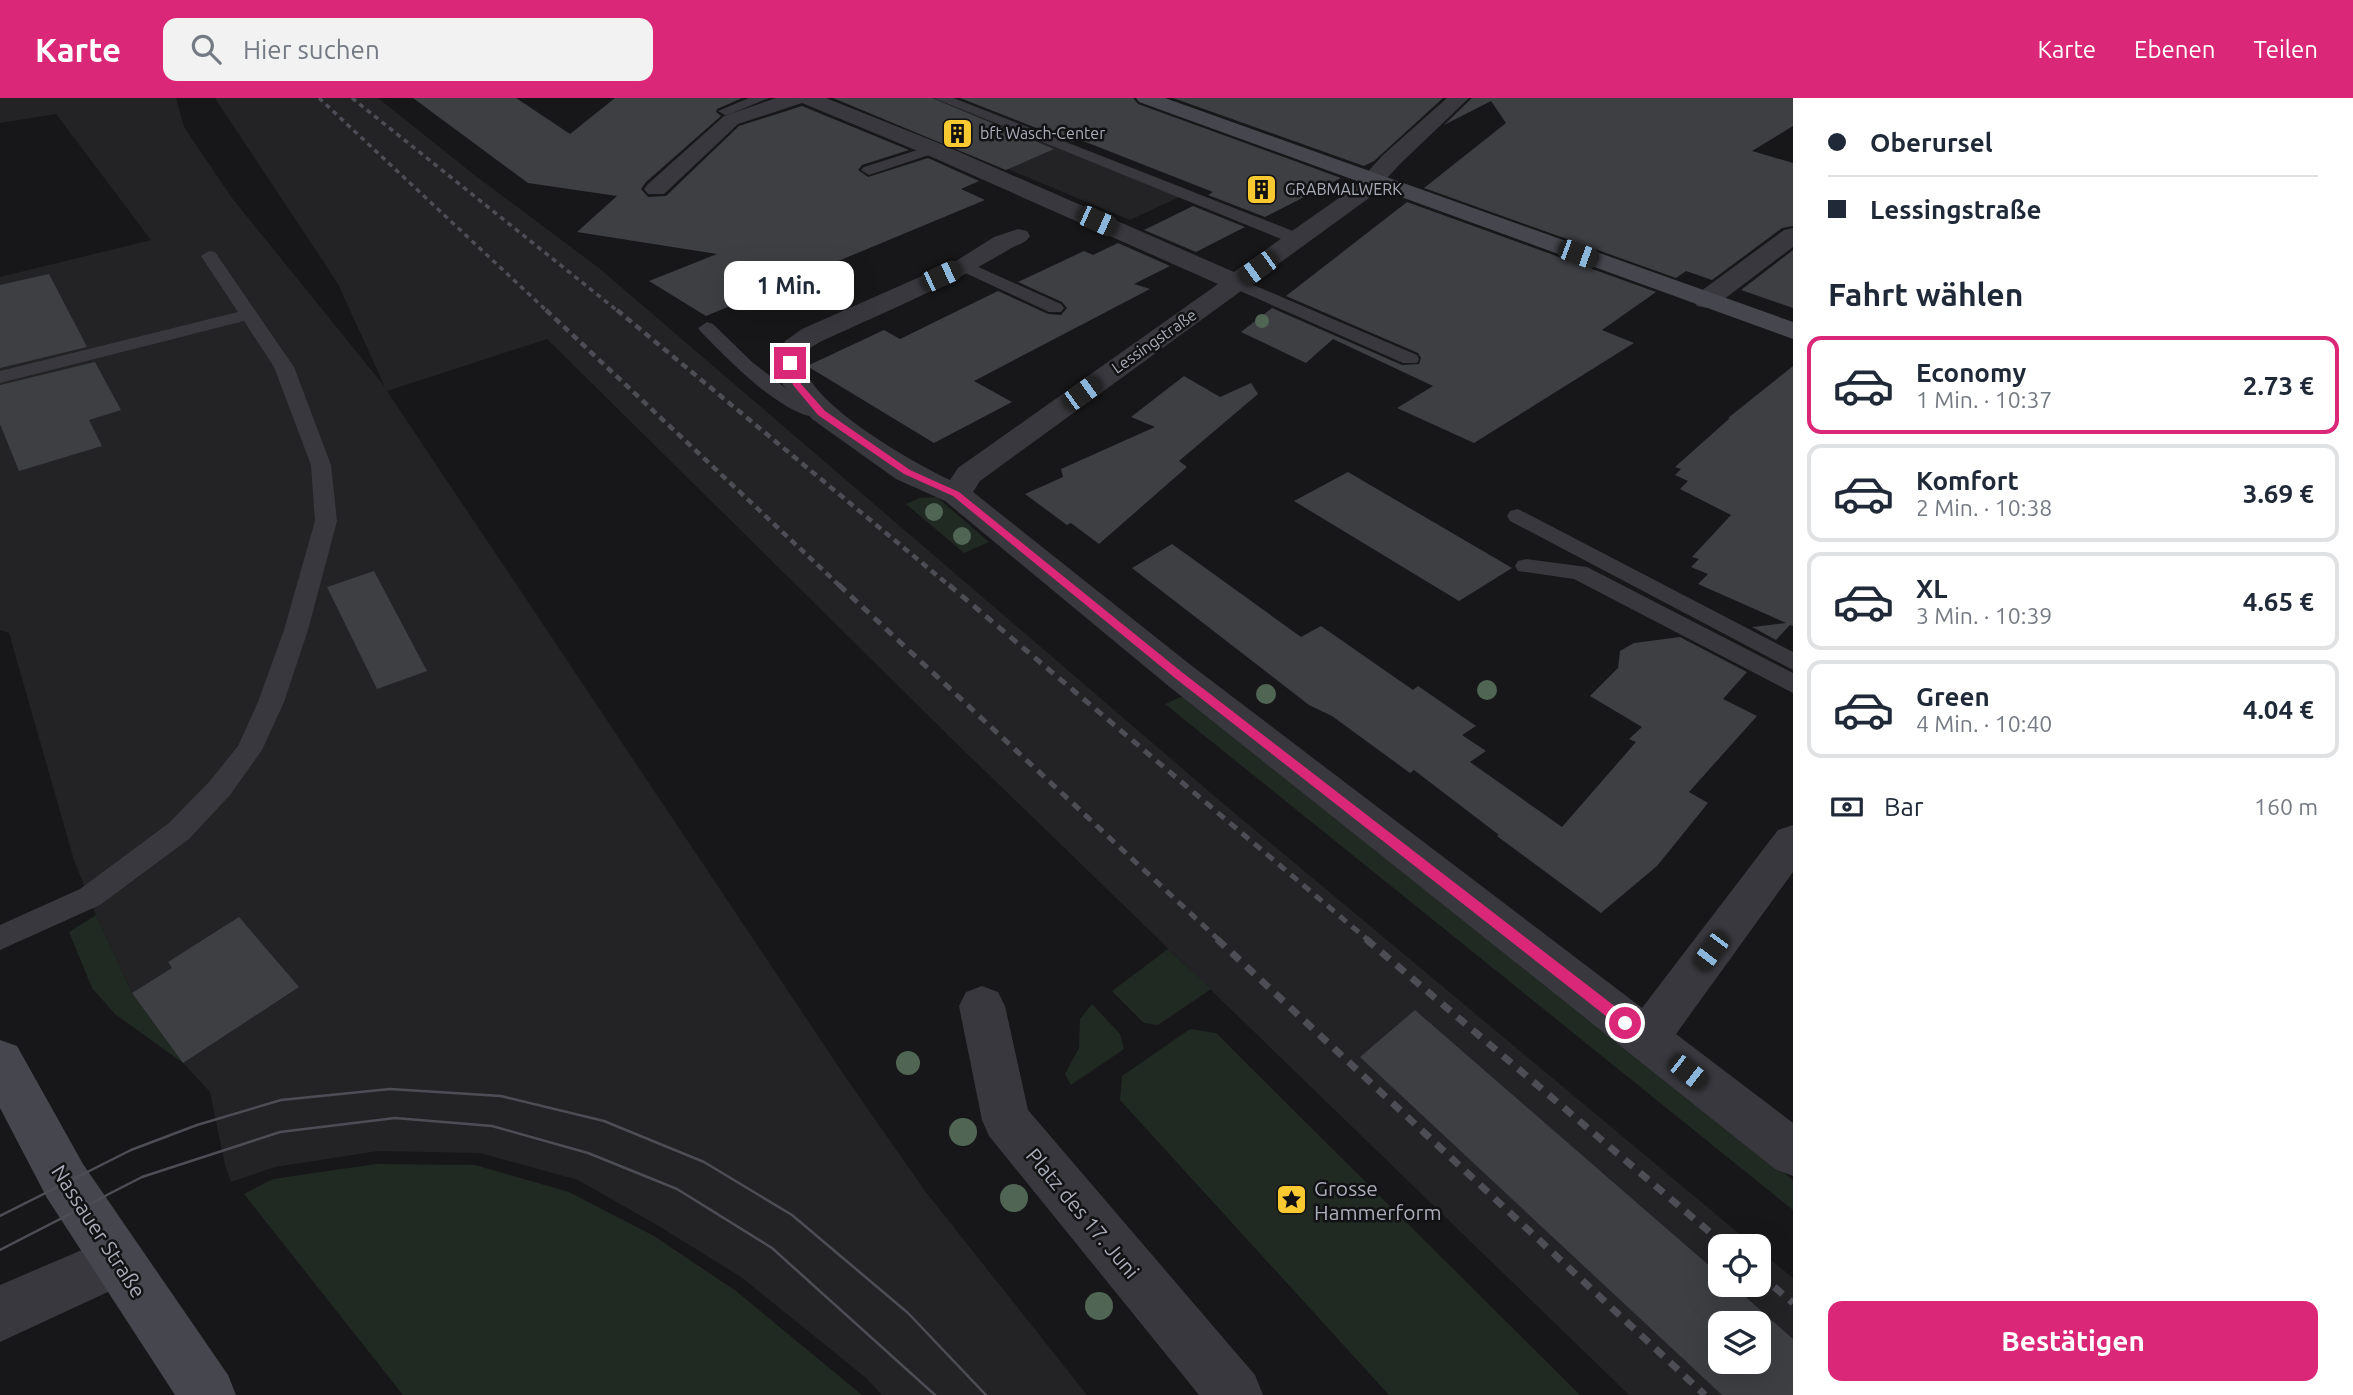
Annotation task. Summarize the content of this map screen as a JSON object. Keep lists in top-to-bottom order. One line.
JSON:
{"streets":{"main road":["Nassauer Straße"],"street":["Lessingstraße","Platz des 17. Juni"]},"places":{"building":["bft Wasch-Center","GRABMALWERK"],"place":["Grosse Hammerform"]},"page":{"header":"Karte","search":"Hier suchen","nav":["Karte","Ebenen","Teilen"],"banner":["Oberursel","Lessingstraße"],"heading":"Fahrt wählen","bubble":"1 Min.","list":[{"name":"Economy","note":"1 Min. · 10:37","value":"2.73 €"},{"name":"Komfort","note":"2 Min. · 10:38","value":"3.69 €"},{"name":"XL","note":"3 Min. · 10:39","value":"4.65 €"},{"name":"Green","note":"4 Min. · 10:40","value":"4.04 €"}],"pay":["Bar","160 m"],"buttons":"Bestätigen"}}
